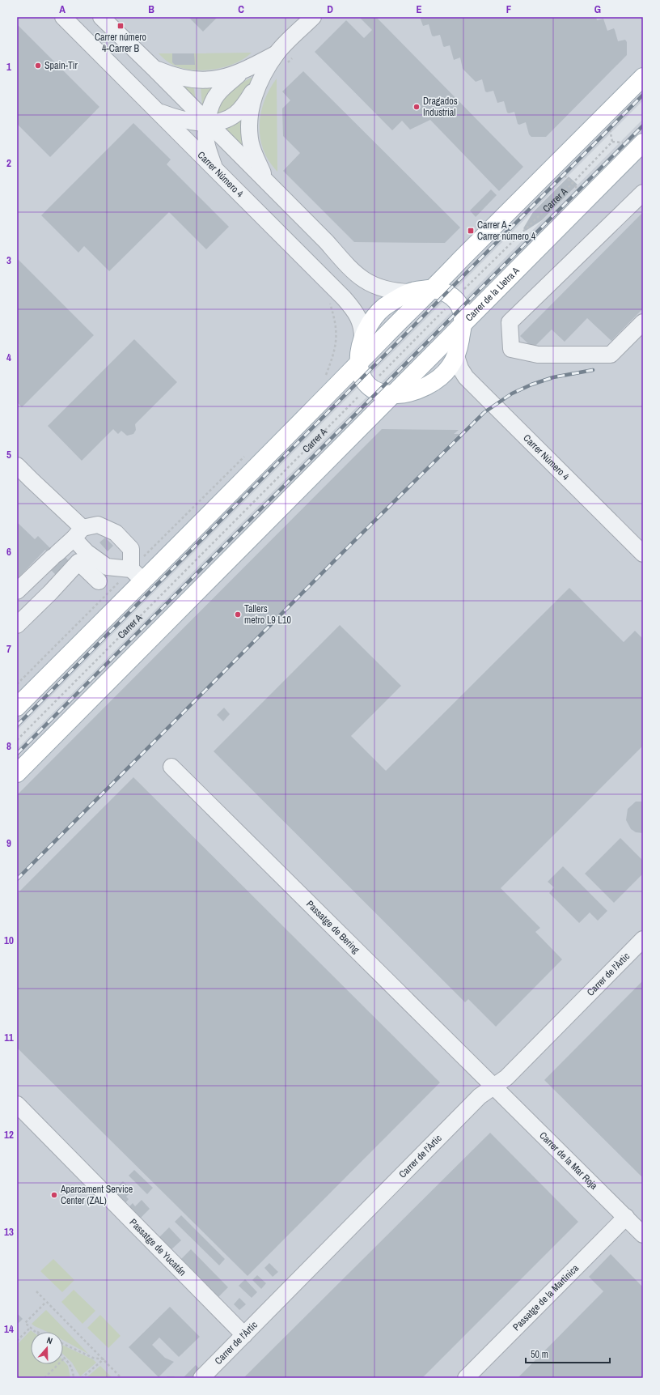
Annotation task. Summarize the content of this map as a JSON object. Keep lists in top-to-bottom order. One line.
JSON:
{"streets":{"main road":["Carrer de la Lletra A"],"street":["Carrer Número 4","Passatge de Bering","Carrer de l'Àrtic","Carrer de la Mar Roja","Passatge de Yucatán","Passatge de la Martinica"],"path":["Carrer A"]},"crossings":[["Passatge de Bering","Carrer de l'Àrtic"],["Passatge de Bering","Carrer de la Mar Roja"],["Carrer de l'Àrtic","Carrer de la Mar Roja"],["Carrer de l'Àrtic","Passatge de Yucatán"],["Carrer de la Mar Roja","Passatge de la Martinica"]],"places":{"transit":["Carrer número 4-Carrer B","Carrer A - Carrer número 4"],"other":["Spain-Tir","Dragados Industrial","Tallers metro L9 L10","Aparcament Service Center (ZAL)"]},"scale_bar":"50 m","north":"top","grid":{"columns":["A","B","C","D","E","F","G"],"rows":["1","2","3","4","5","6","7","8","9","10","11","12","13","14"]}}
